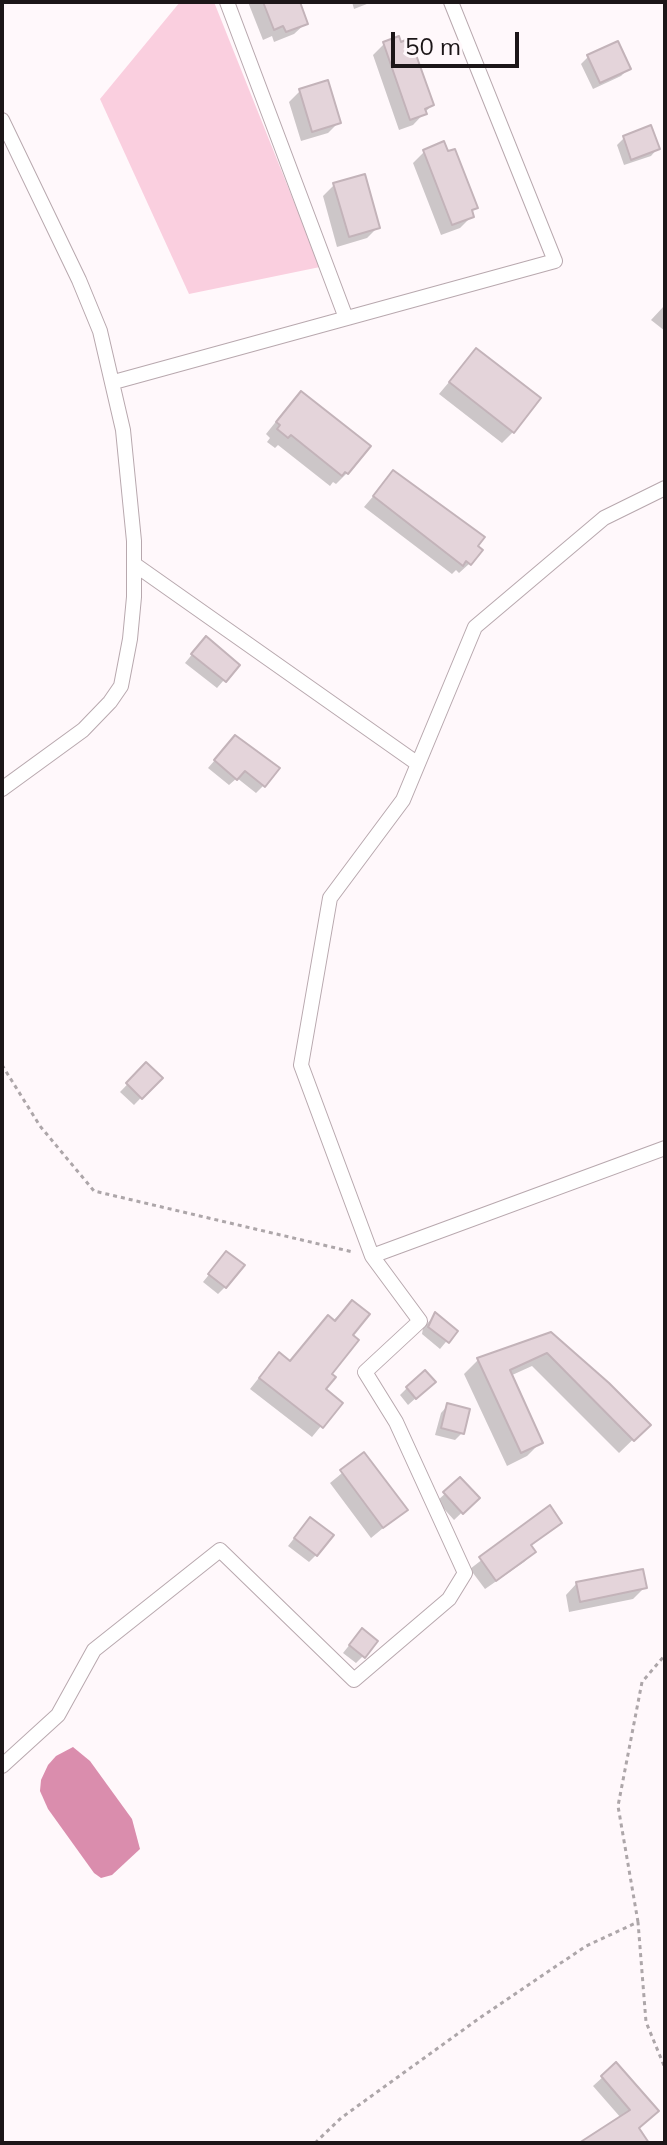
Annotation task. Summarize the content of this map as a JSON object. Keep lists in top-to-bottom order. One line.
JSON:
{"scale_bar":"50 m"}
